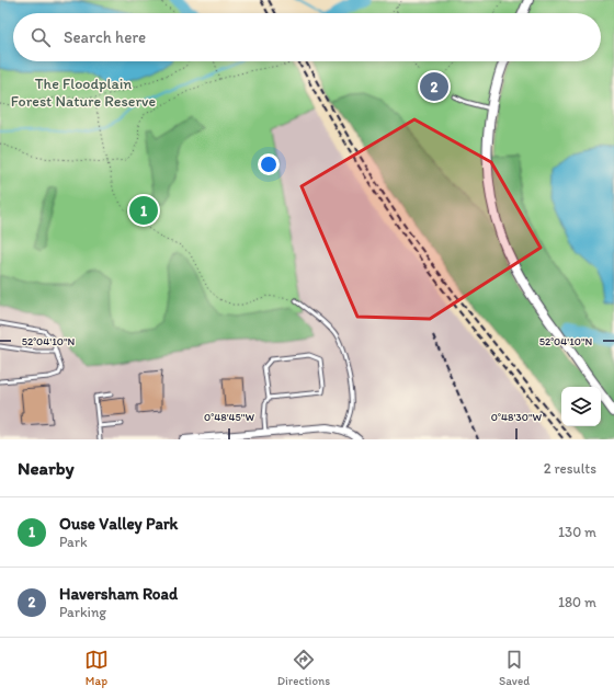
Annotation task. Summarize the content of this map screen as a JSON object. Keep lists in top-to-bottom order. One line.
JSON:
{"parks":["The Floodplain Forest Nature Reserve"],"page":{"search":"Search here","pins":["2","1"],"heading":["Nearby","2 results"],"list":[{"mark":"1","name":"Ouse Valley Park","note":"Park","value":"130 m"},{"mark":"2","name":"Haversham Road","note":"Parking","value":"180 m"}],"nav":["Map","Directions","Saved"]},"coordinates":["52°04'10\"N","0°48'45\"W","0°48'30\"W"]}
